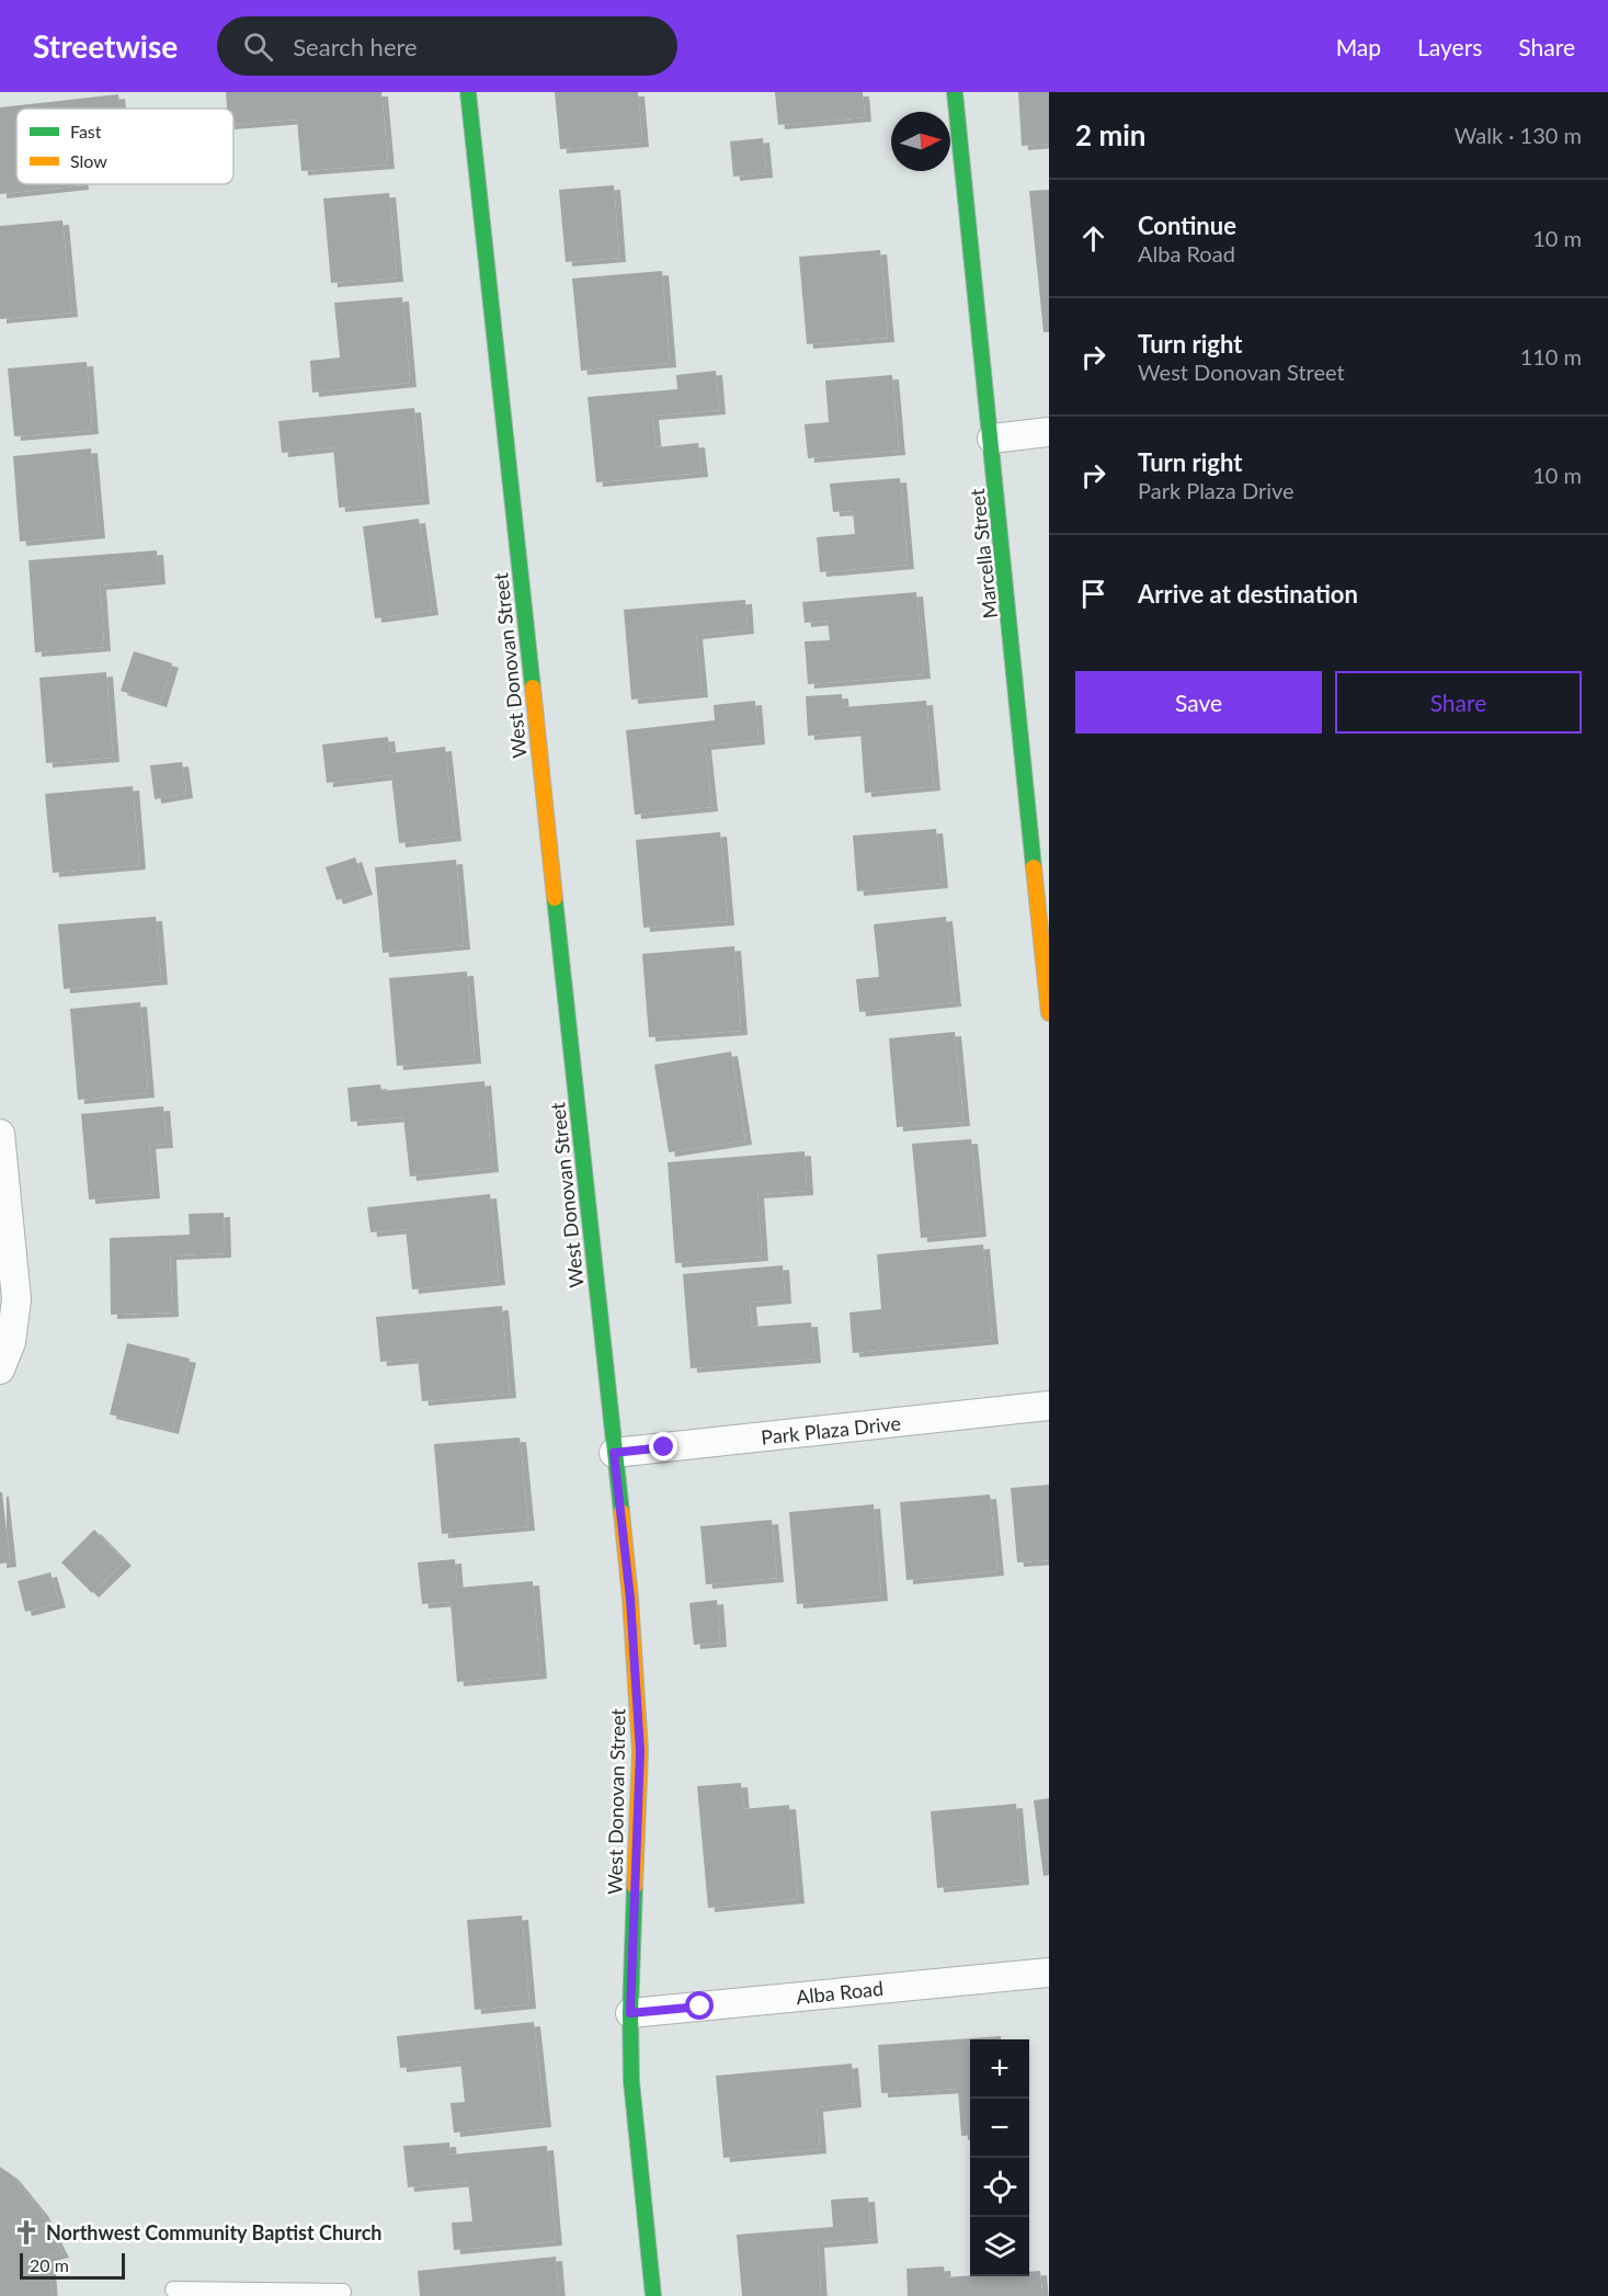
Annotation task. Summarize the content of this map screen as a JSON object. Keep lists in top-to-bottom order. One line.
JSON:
{"streets":{"street":["Marcella Street","West Donovan Street","Park Plaza Drive","Alba Road"]},"crossings":[["West Donovan Street","Park Plaza Drive"],["West Donovan Street","Alba Road"]],"places":{"church":["Northwest Community Baptist Church"]},"legend":["Fast","Slow"],"scale_bar":"20 m","north":"right","page":{"header":"Streetwise","search":"Search here","nav":["Map","Layers","Share"],"heading":["2 min","Walk · 130 m"],"list":[["Continue","Alba Road","10 m"],["Turn right","West Donovan Street","110 m"],["Turn right","Park Plaza Drive","10 m"],"Arrive at destination"],"buttons":["Save","Share"],"map_buttons":["+","−"],"scale":"20 m"}}
